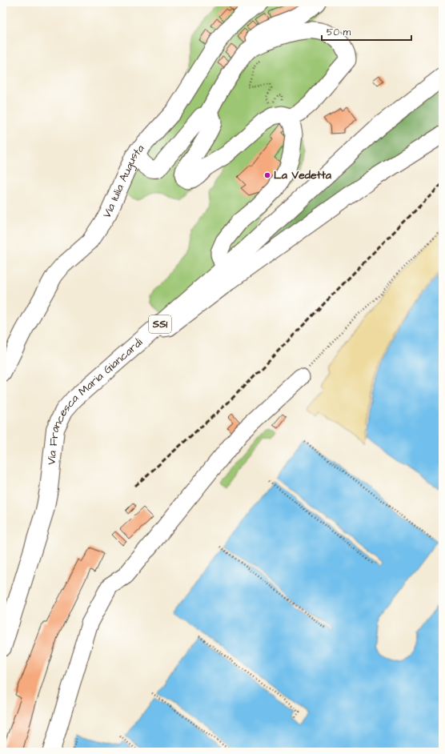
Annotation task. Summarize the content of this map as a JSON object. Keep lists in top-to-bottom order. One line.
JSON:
{"streets":{"main road":["SS1","Via Francesca Maria Giancardi"],"street":["Via Iulia Augusta"]},"places":["La Vedetta"],"scale_bar":"50 m"}
